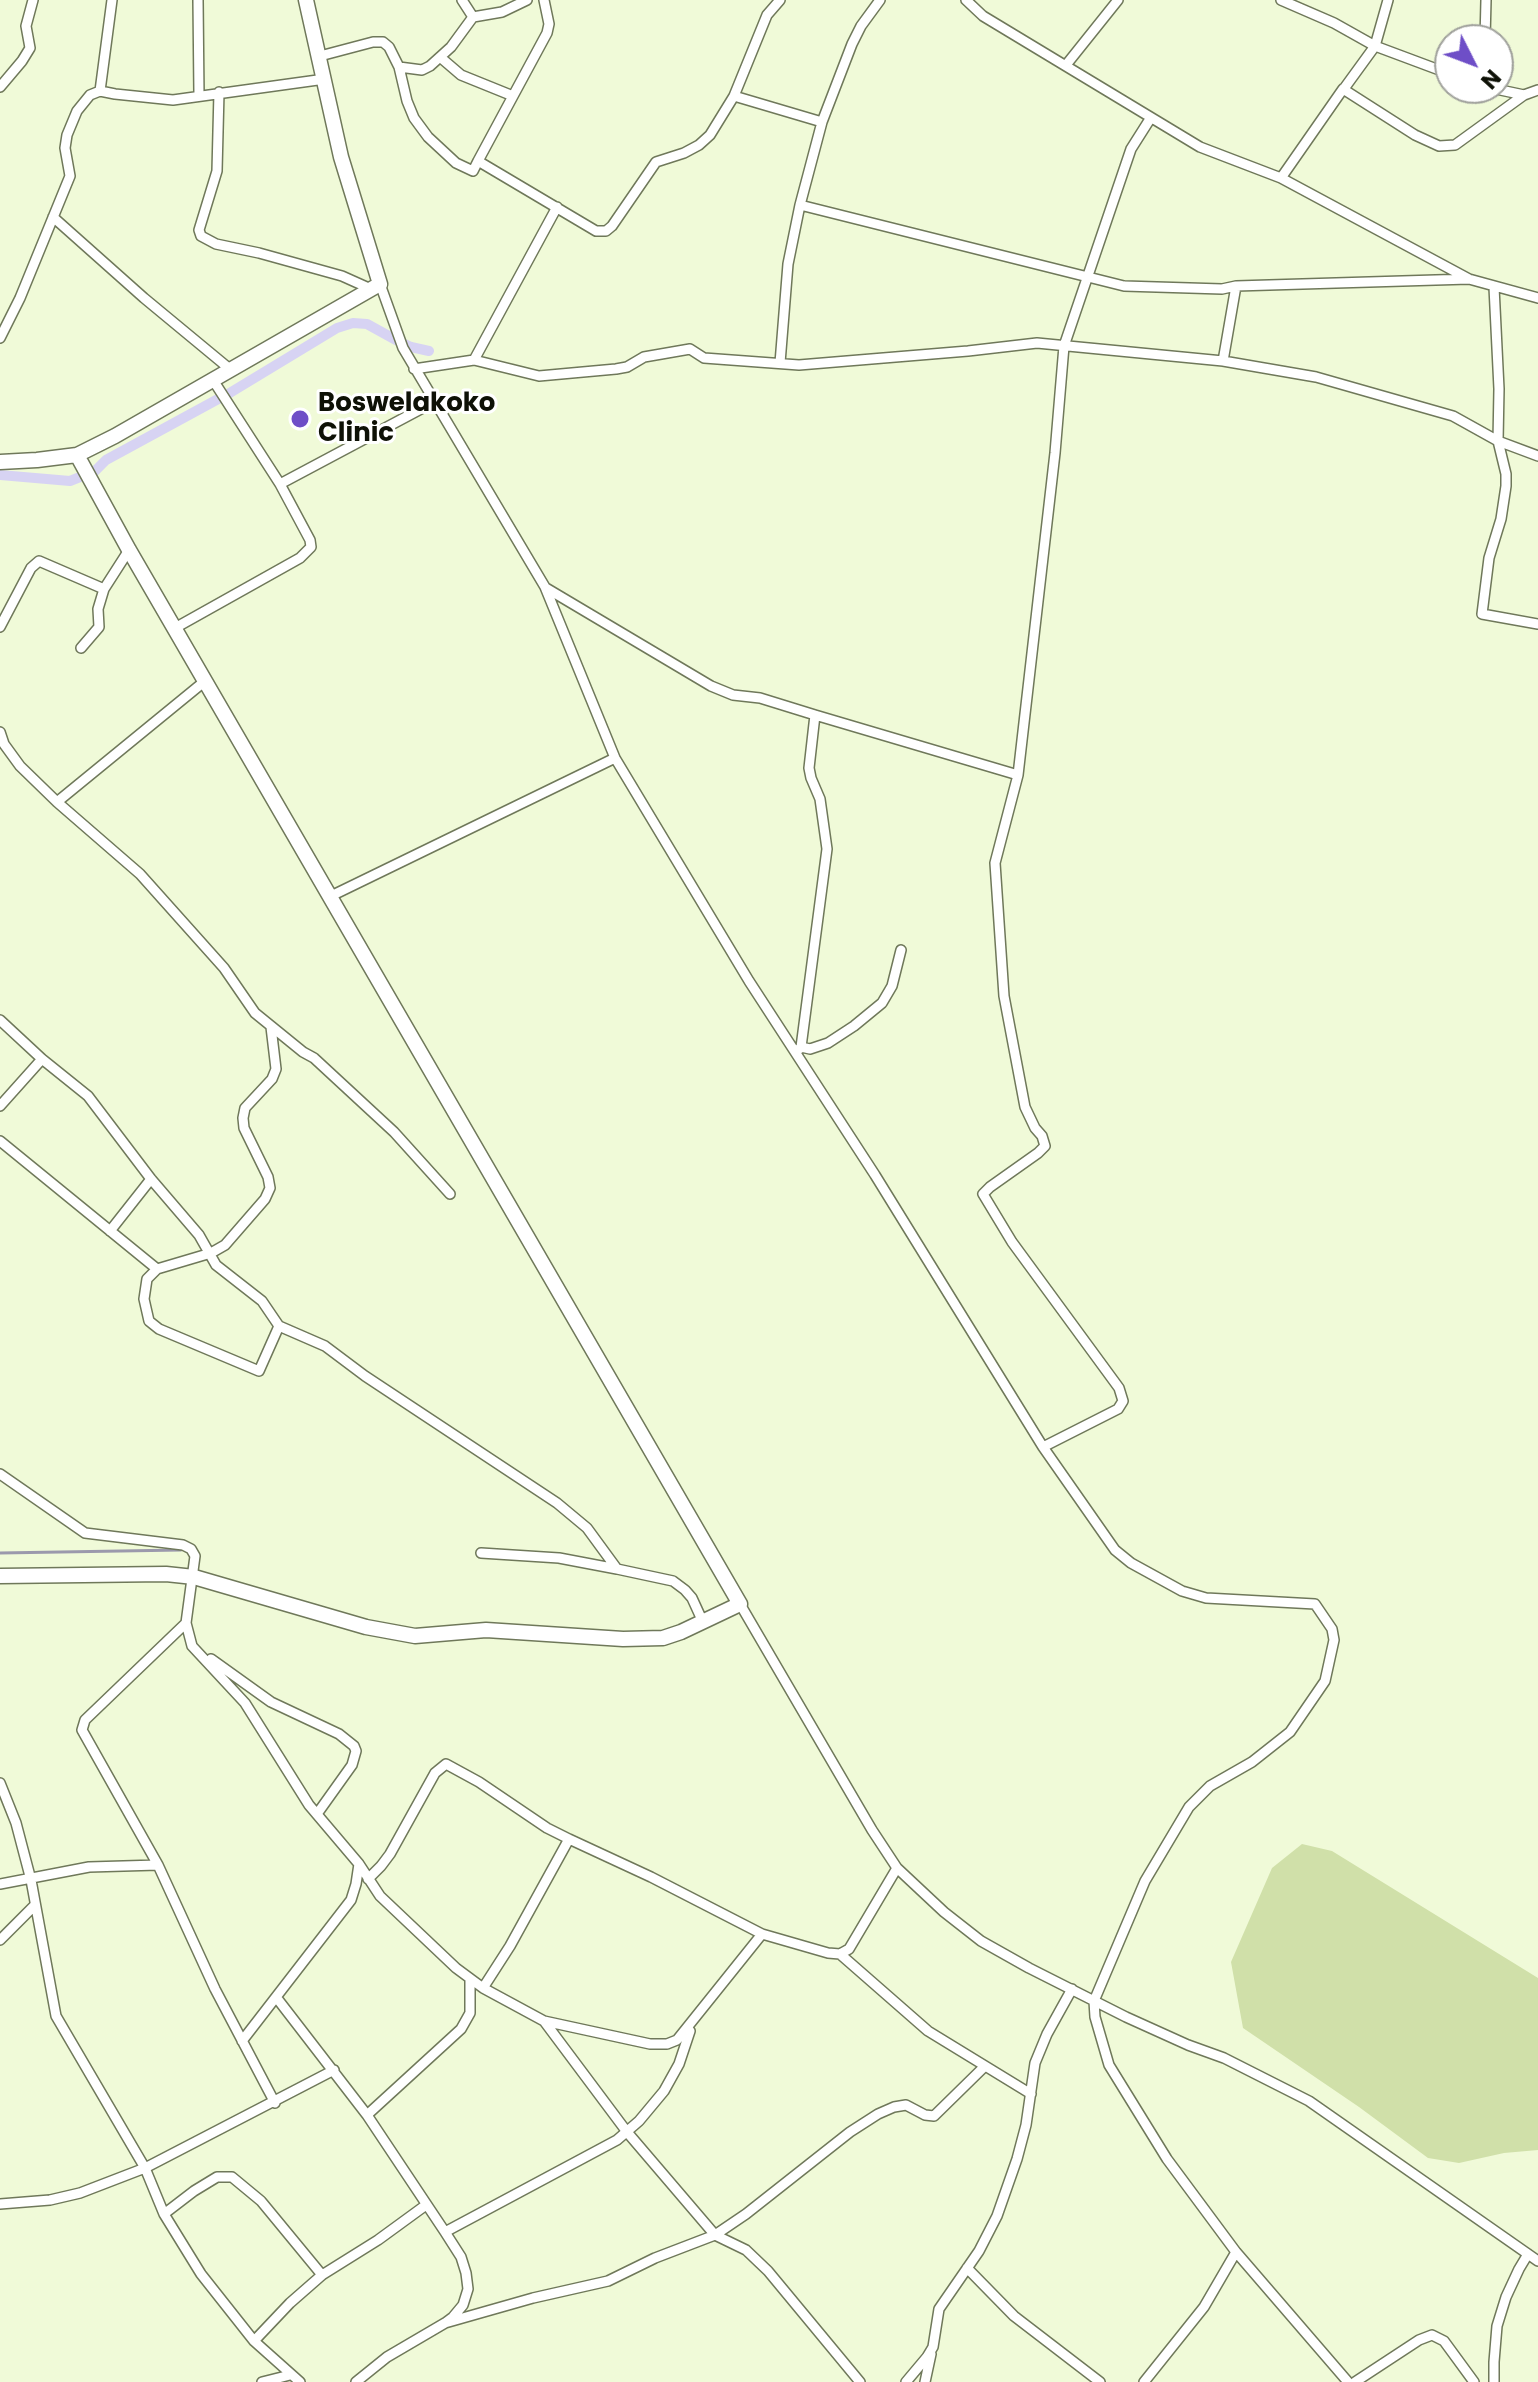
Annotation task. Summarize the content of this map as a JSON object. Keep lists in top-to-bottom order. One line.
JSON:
{"places":["Boswelakoko Clinic"],"north":"bottom right"}
